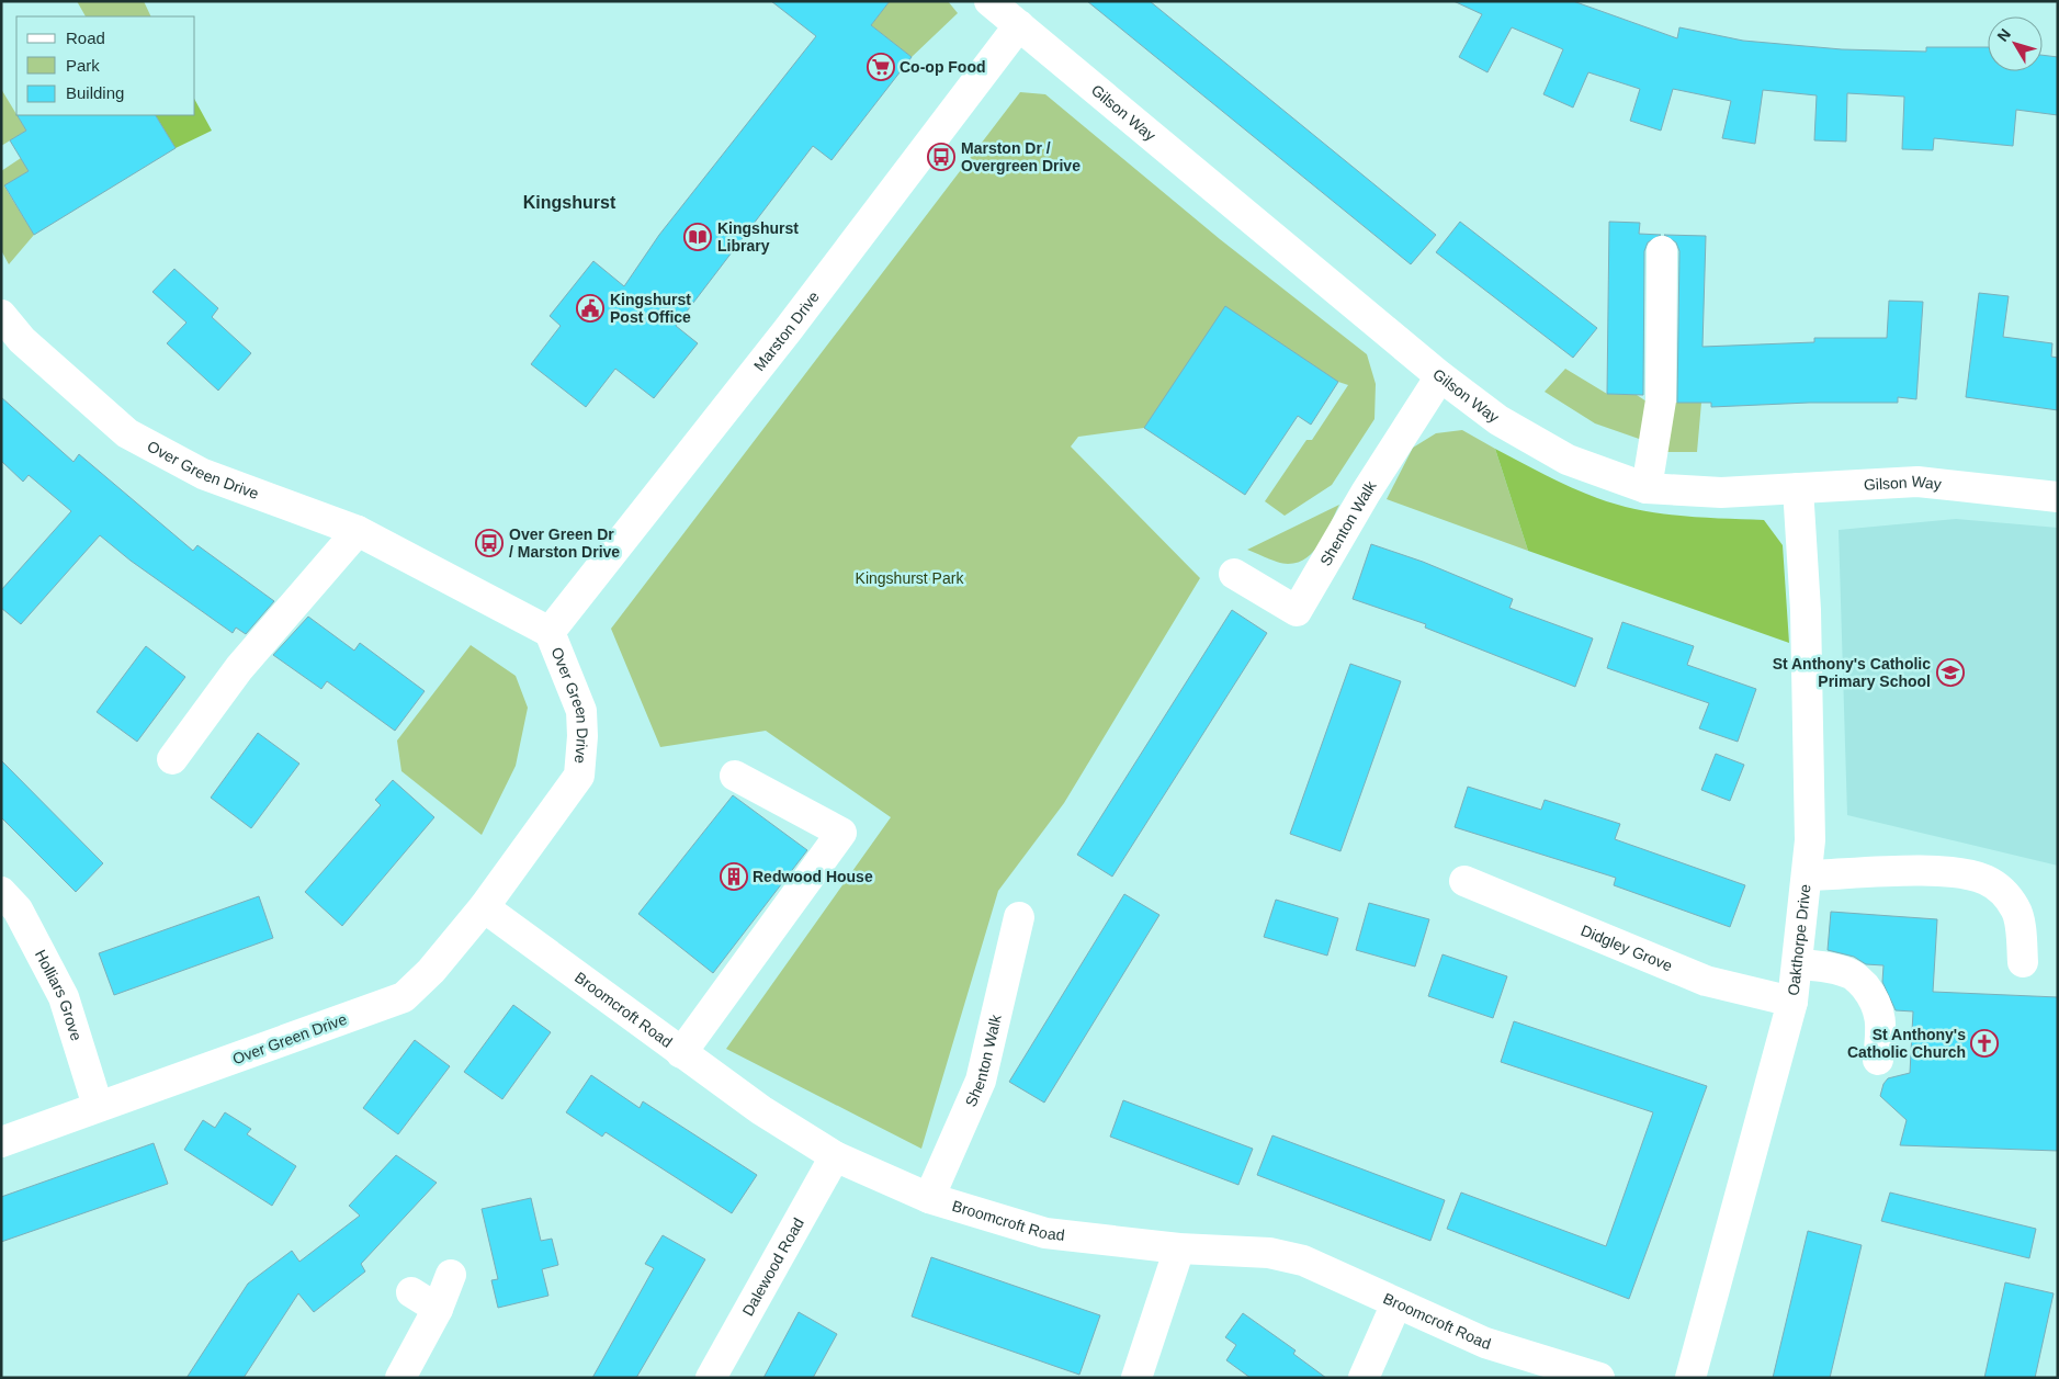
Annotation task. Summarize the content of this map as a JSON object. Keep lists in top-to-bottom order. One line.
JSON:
{"streets":{"street":["Gilson Way","Marston Drive","Over Green Drive","Shenton Walk","Oakthorpe Drive","Didgley Grove","Holliars Grove","Broomcroft Road","Dalewood Road"]},"crossings":[["Gilson Way","Marston Drive"],["Gilson Way","Shenton Walk"],["Gilson Way","Oakthorpe Drive"],["Marston Drive","Over Green Drive"],["Over Green Drive","Holliars Grove"],["Over Green Drive","Broomcroft Road"],["Shenton Walk","Broomcroft Road"],["Oakthorpe Drive","Didgley Grove"],["Broomcroft Road","Dalewood Road"]],"districts":["Kingshurst"],"parks":["Kingshurst Park"],"places":{"supermarket":["Co-op Food"],"bus stop":["Marston Dr / Overgreen Drive","Over Green Dr / Marston Drive"],"library":["Kingshurst Library"],"public building":["Kingshurst Post Office"],"school or university":["St Anthony's Catholic Primary School"],"building":["Redwood House"],"church":["St Anthony's Catholic Church"]},"legend":["Road","Park","Building"],"north":"top left"}
